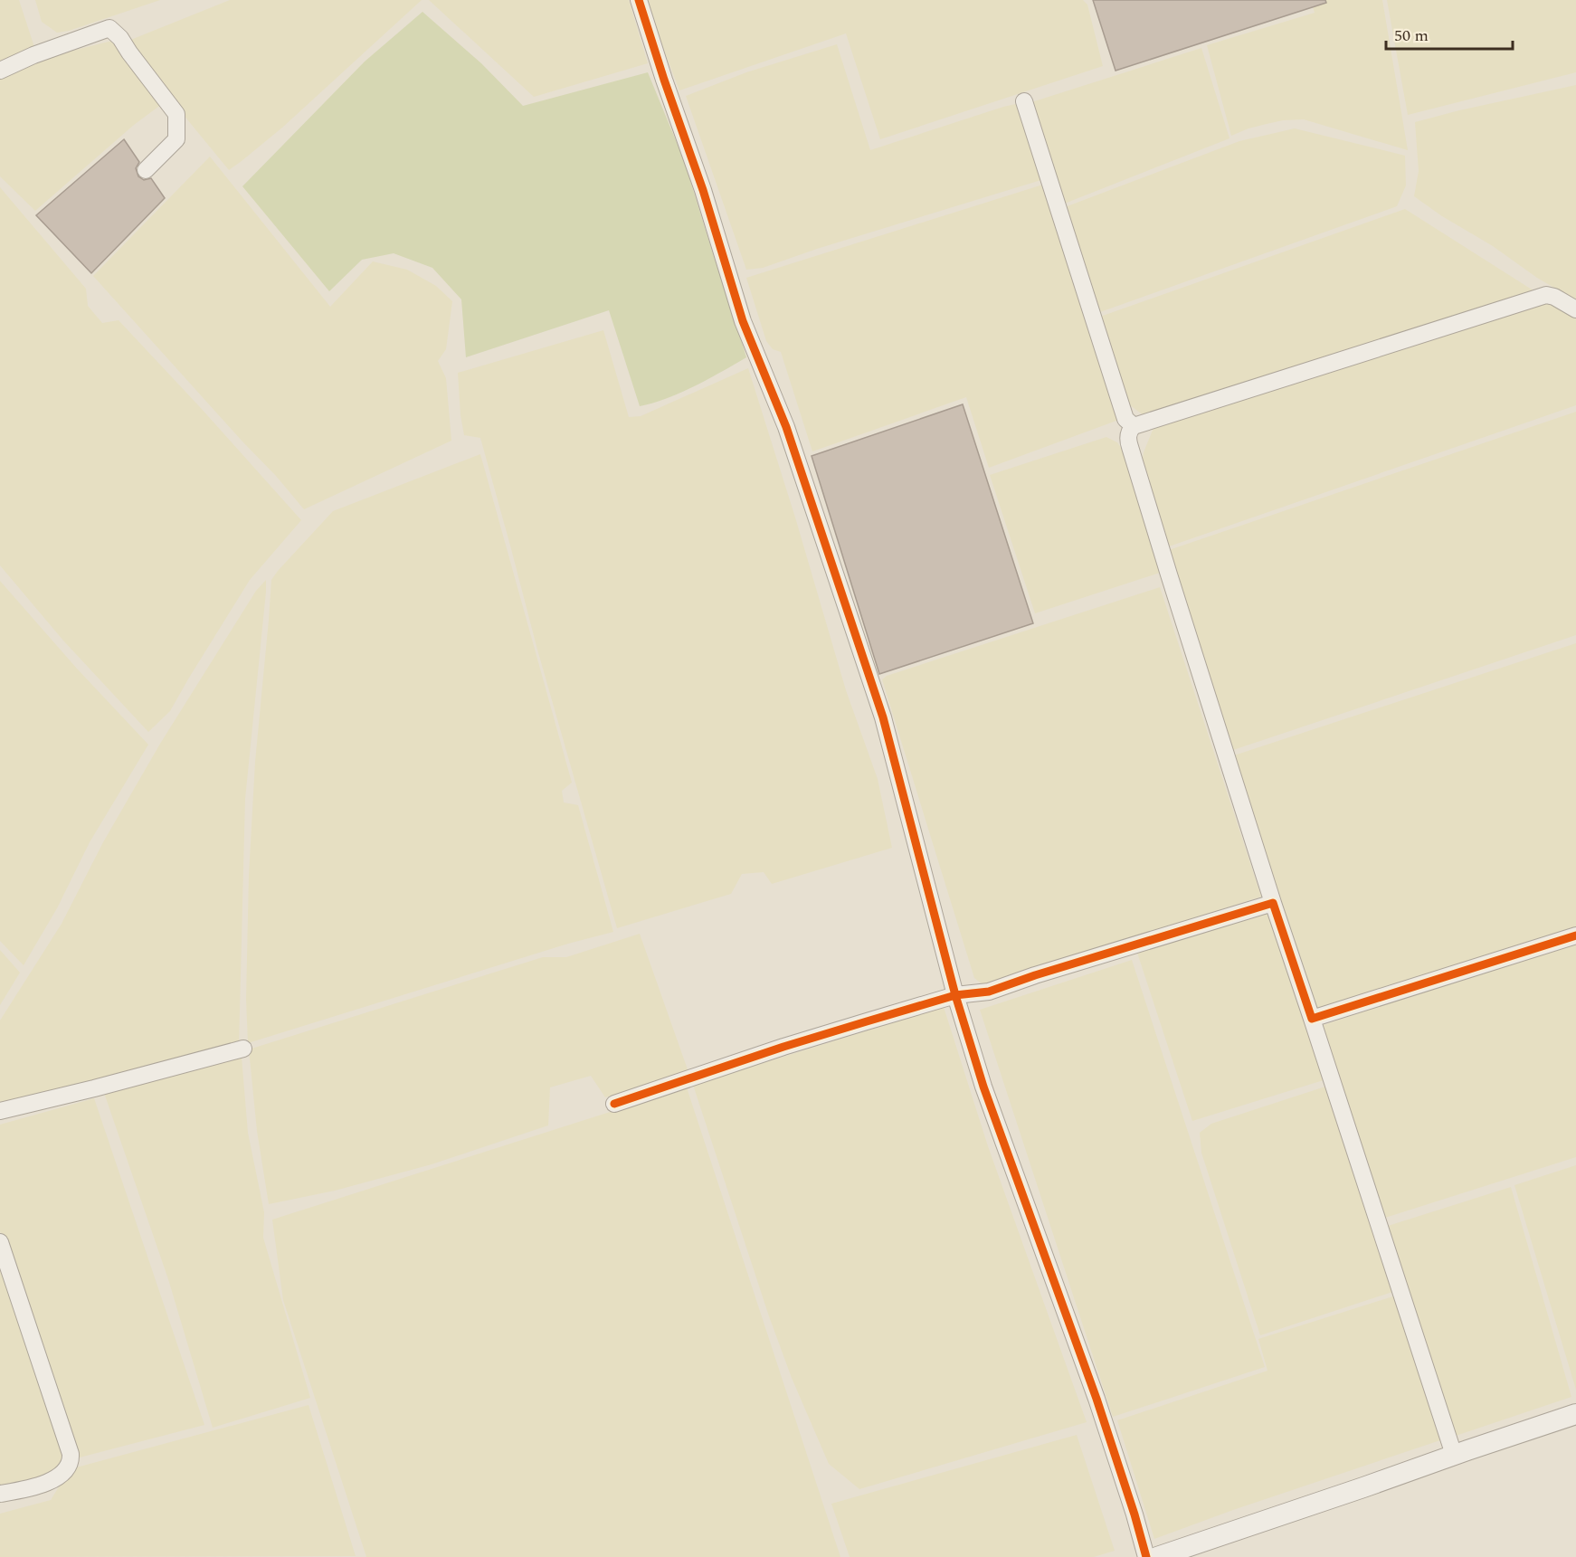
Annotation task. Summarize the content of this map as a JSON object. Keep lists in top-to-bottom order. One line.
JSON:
{"scale_bar":"50 m"}
